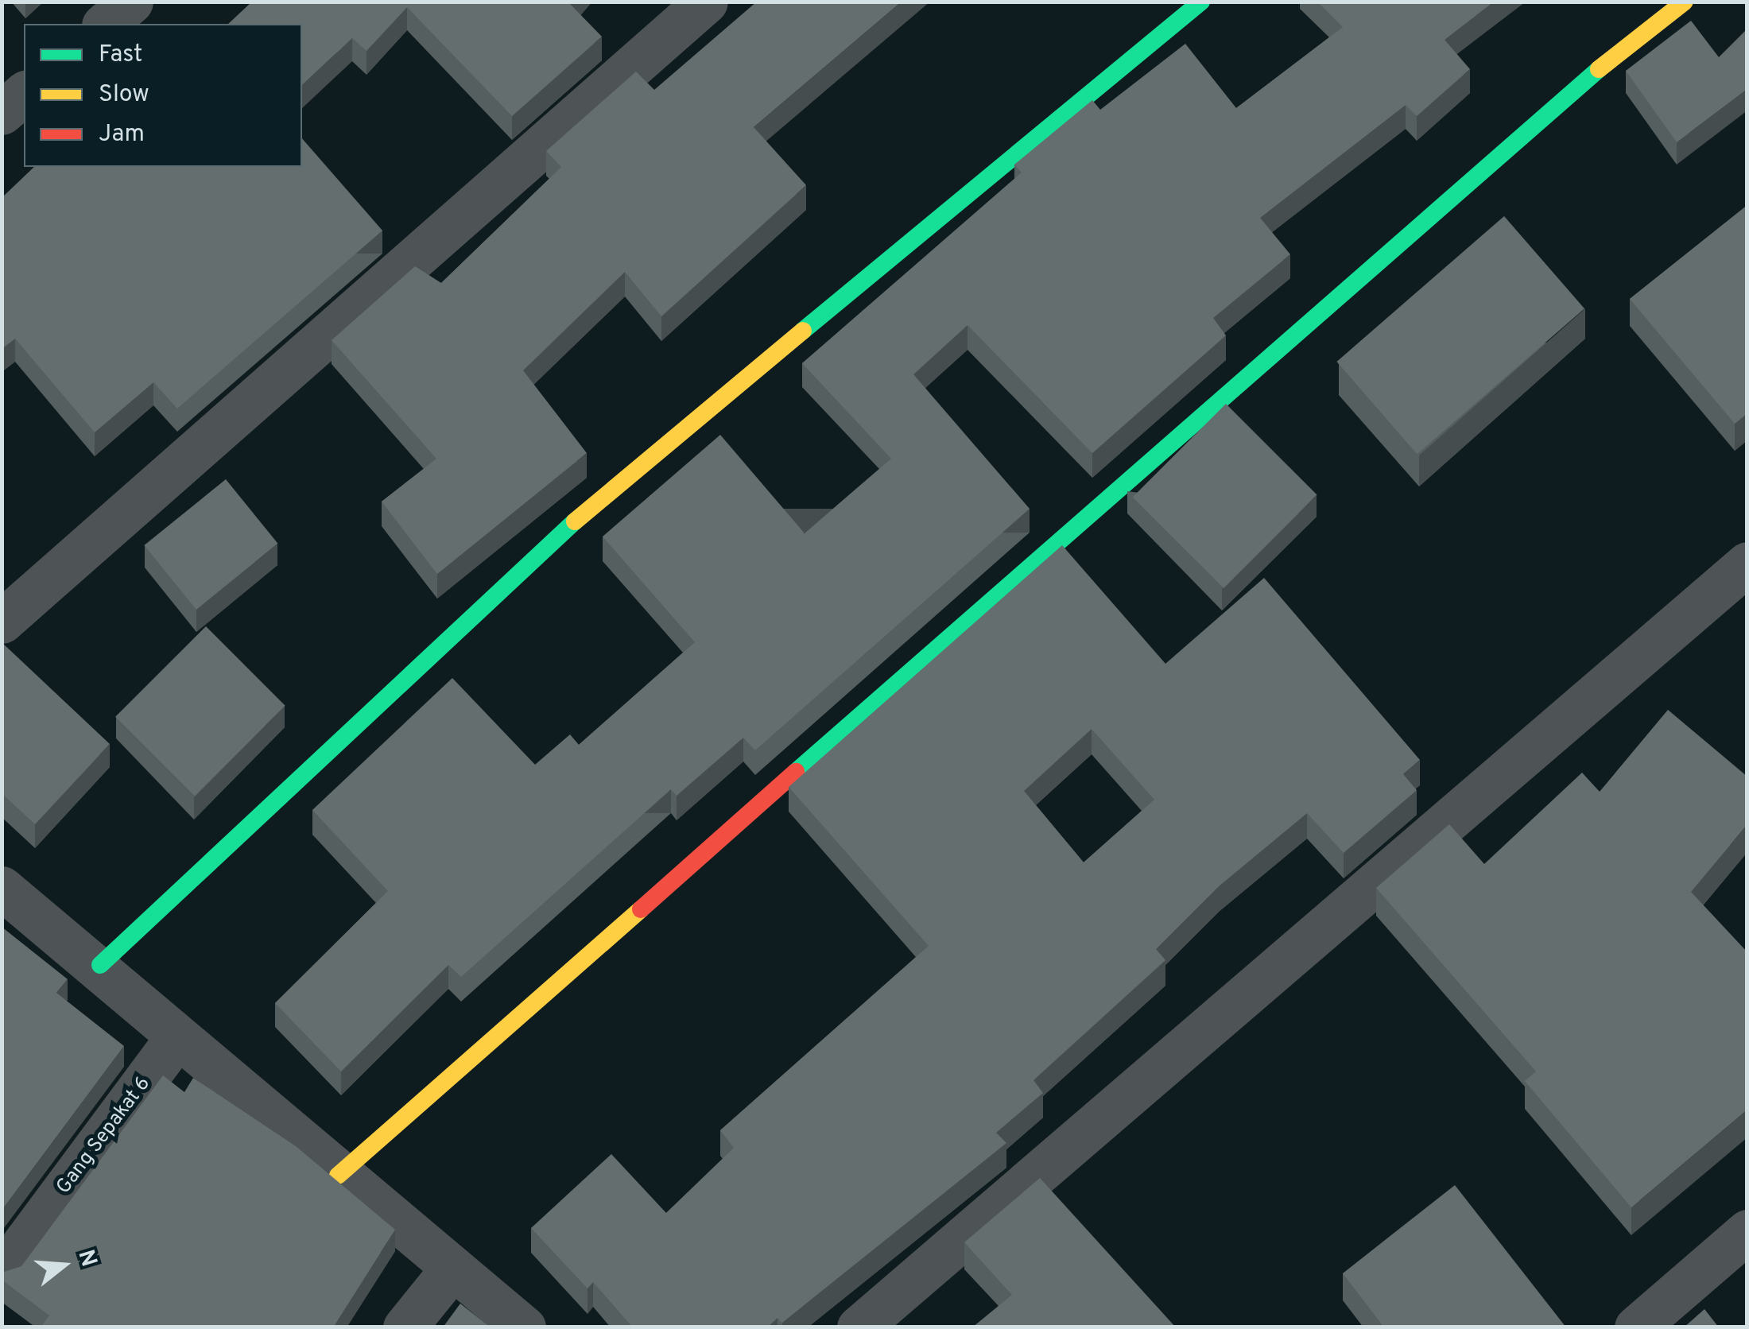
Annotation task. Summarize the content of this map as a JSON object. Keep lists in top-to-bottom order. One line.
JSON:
{"streets":{"street":["Gang Sepakat 6"]},"legend":["Fast","Slow","Jam"],"north":"right"}
